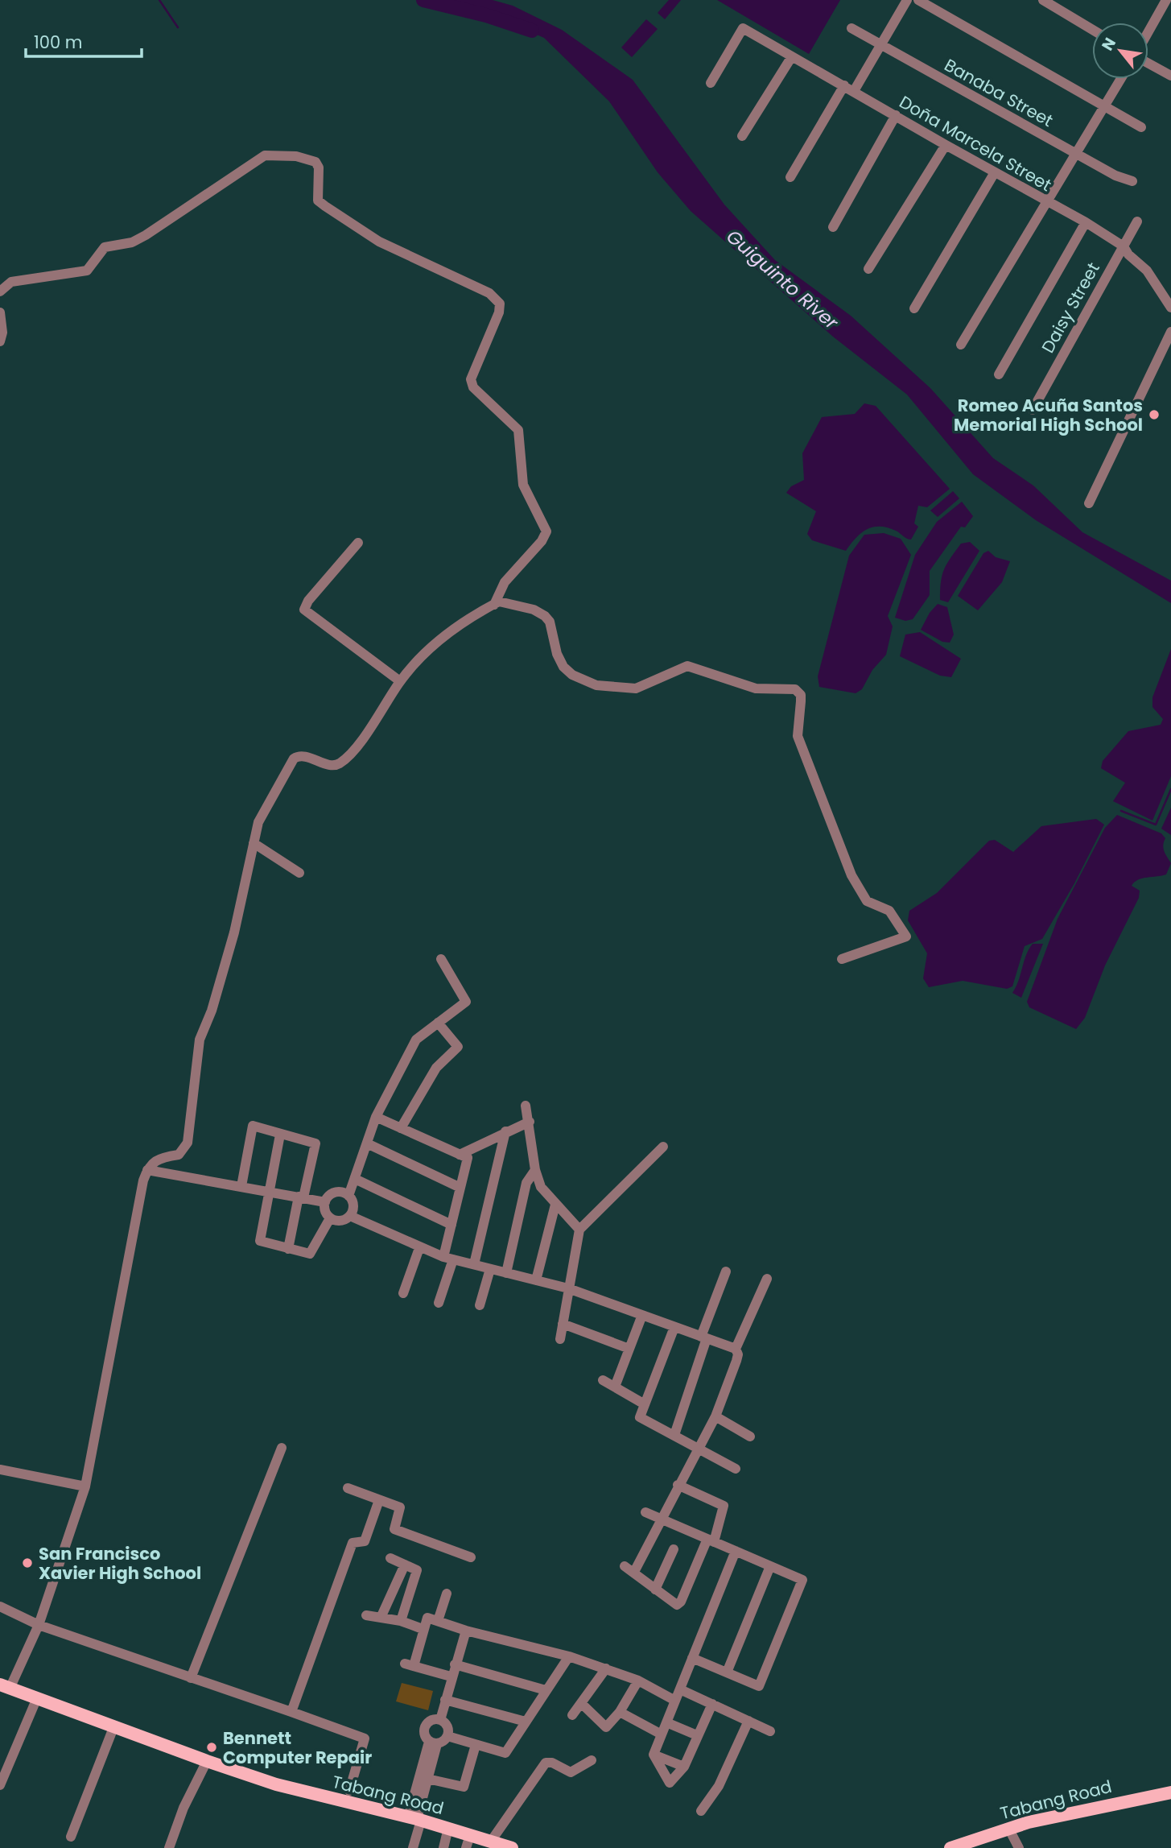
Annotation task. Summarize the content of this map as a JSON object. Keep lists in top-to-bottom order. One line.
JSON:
{"streets":{"main road":["Tabang Road"],"street":["Banaba Street","Doña Marcela Street","Daisy Street"]},"crossings":[["Doña Marcela Street","Daisy Street"]],"water":["Guiguinto River"],"places":["Romeo Acuña Santos Memorial High School","San Francisco Xavier High School","Bennett Computer Repair"],"scale_bar":"100 m","north":"top left"}
